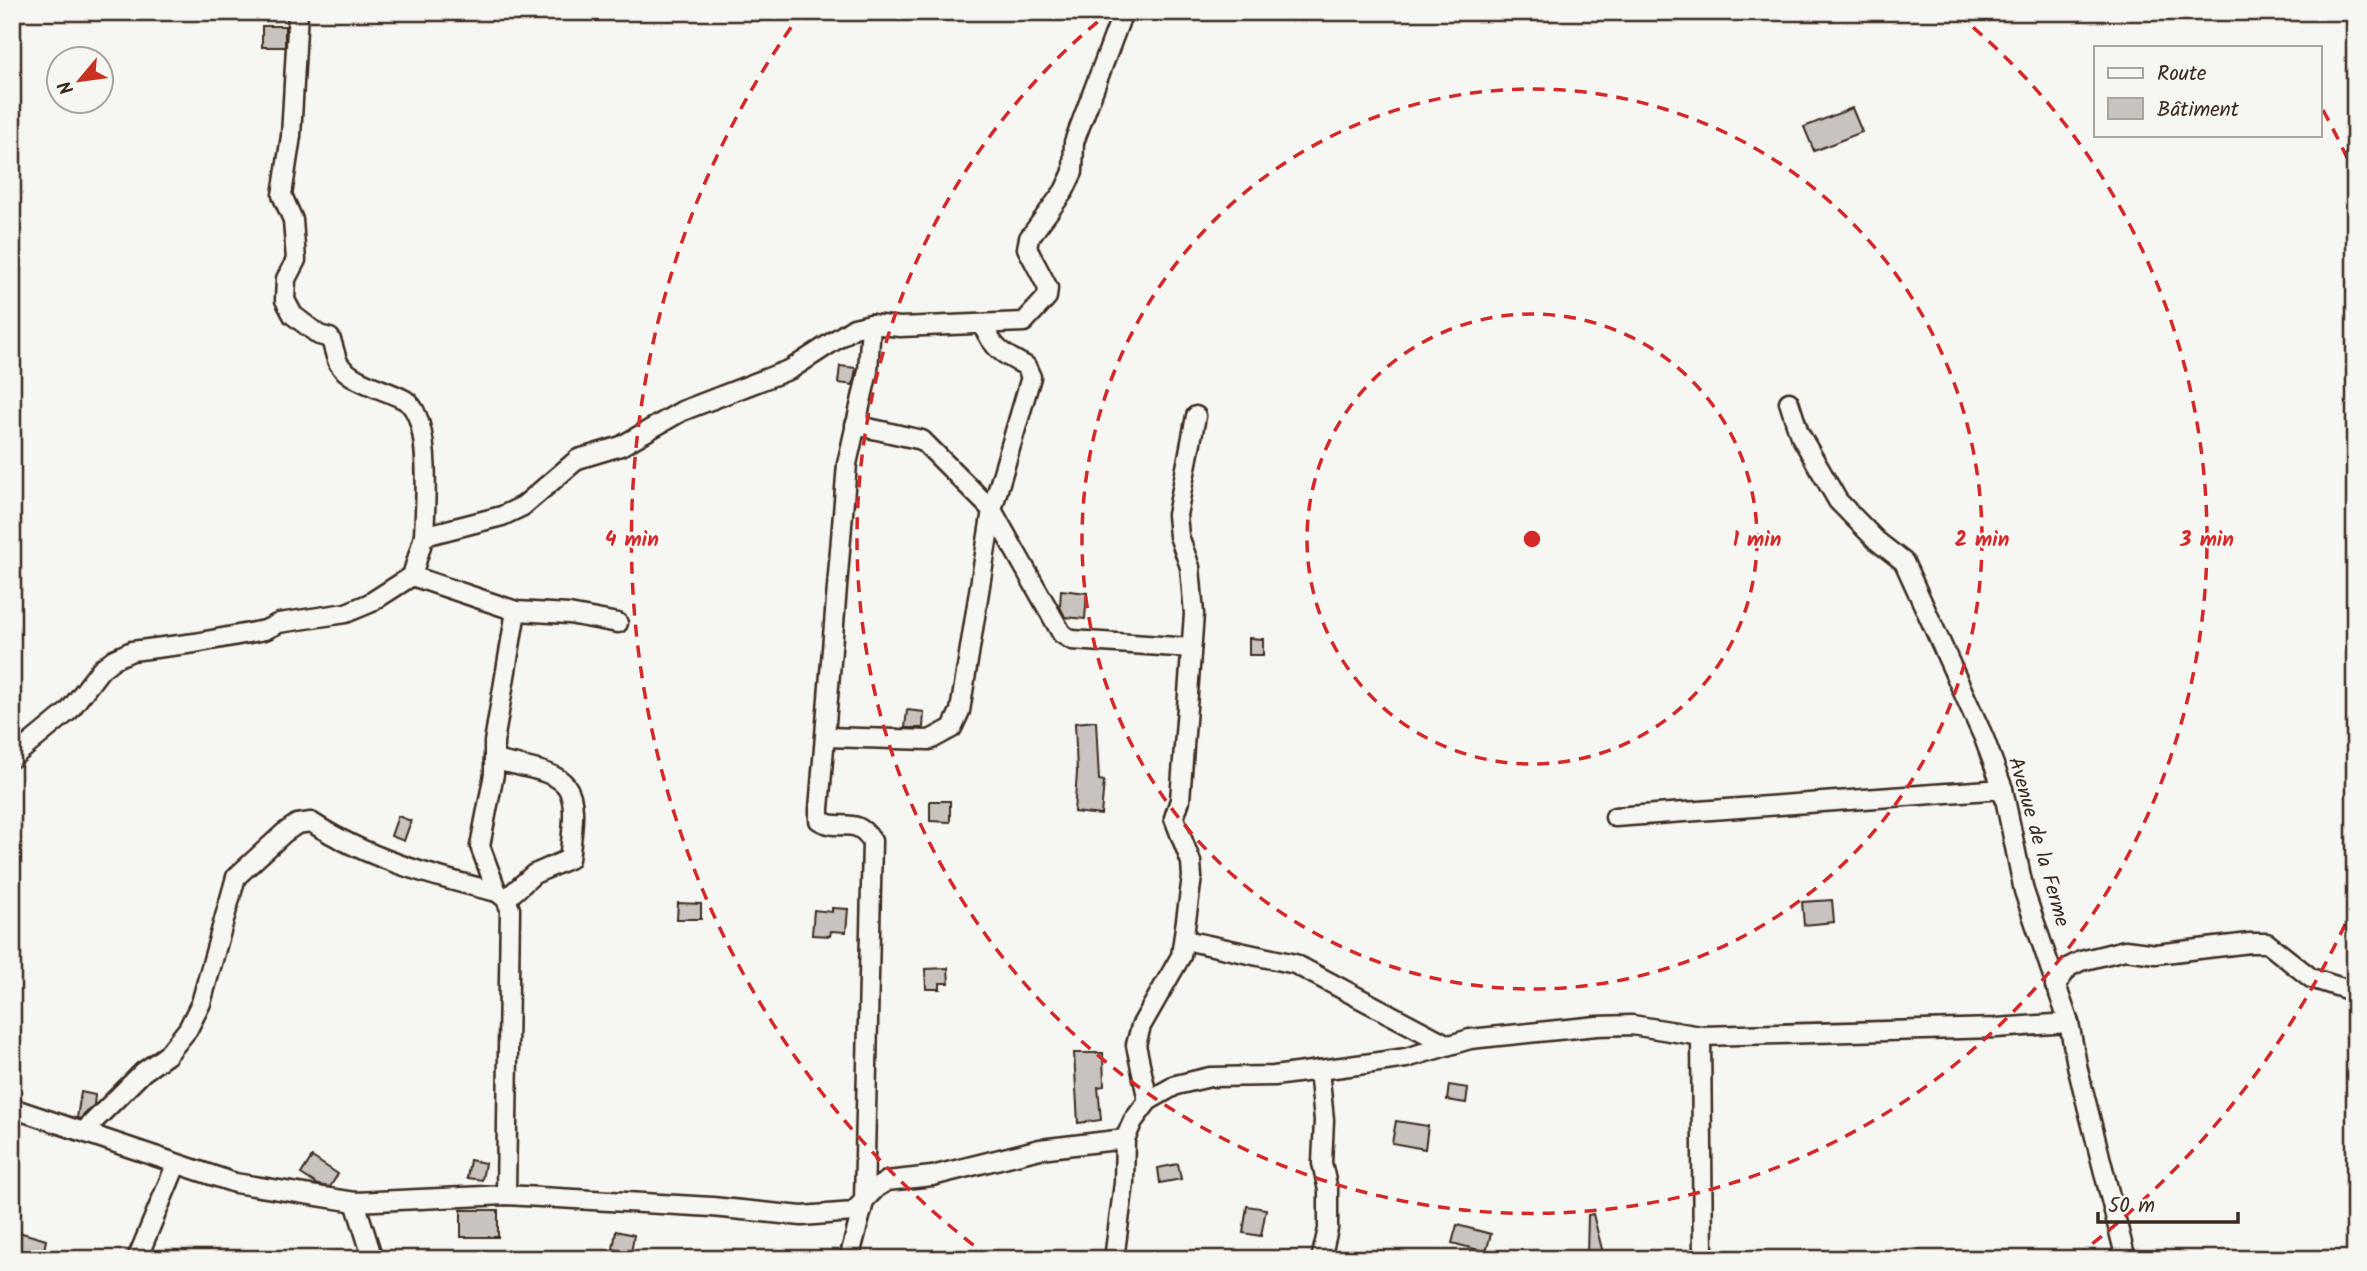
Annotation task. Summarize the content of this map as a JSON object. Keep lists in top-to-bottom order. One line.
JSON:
{"streets":{"street":["Avenue de la Ferme"]},"legend":["Route","Bâtiment"],"scale_bar":"50 m","north":"bottom left","rings":["1 min","2 min","3 min","4 min"]}
